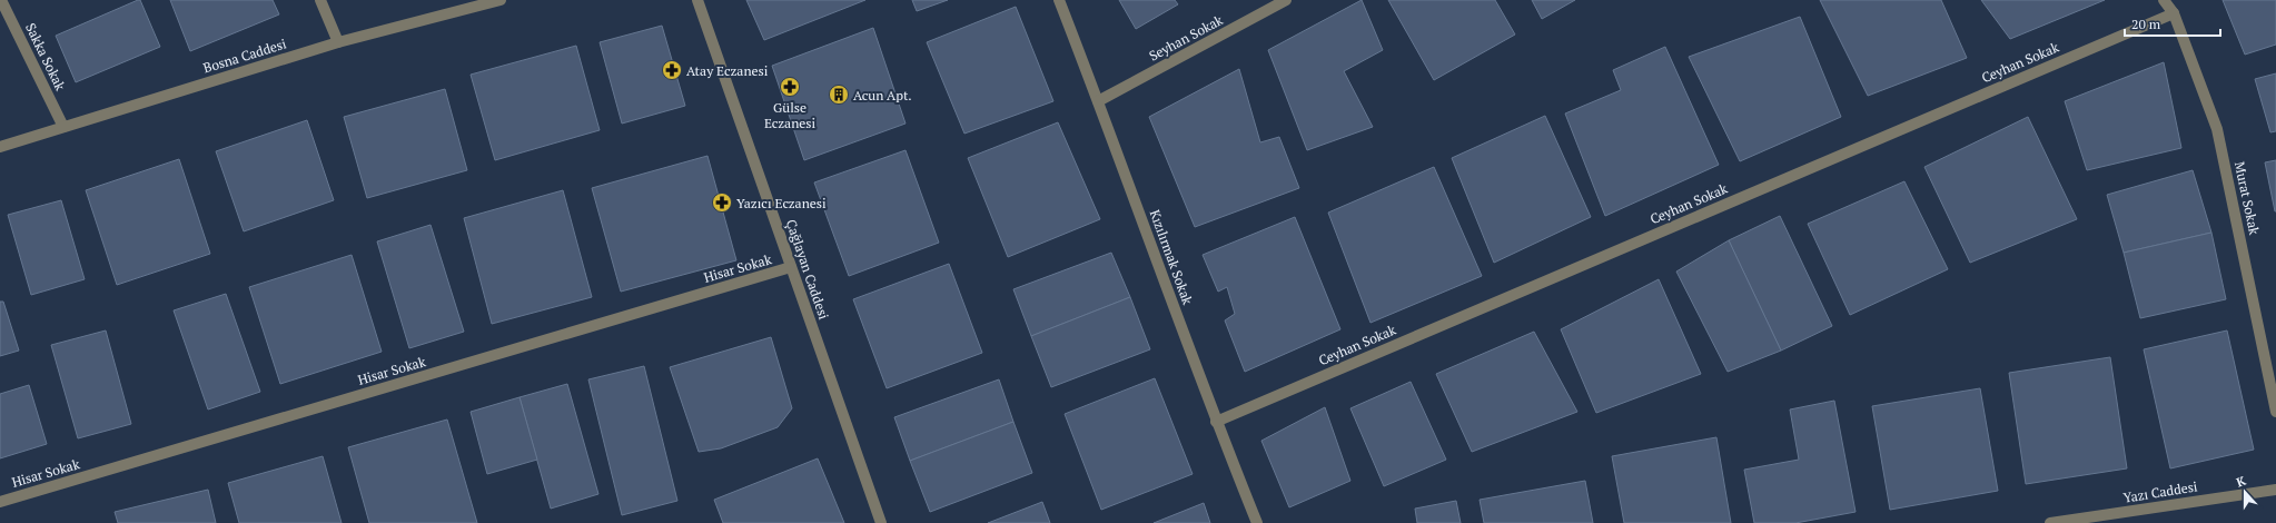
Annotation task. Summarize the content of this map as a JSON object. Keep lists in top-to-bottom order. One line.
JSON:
{"streets":{"street":["Seyhan Sokak","Bosna Caddesi","Sakka Sokak","Ceyhan Sokak","Murat Sokak","Kızılırmak Sokak","Hisar Sokak","Çağlayan Caddesi","Yazı Caddesi"]},"crossings":[["Seyhan Sokak","Kızılırmak Sokak"],["Bosna Caddesi","Sakka Sokak"],["Ceyhan Sokak","Murat Sokak"],["Ceyhan Sokak","Kızılırmak Sokak"],["Hisar Sokak","Çağlayan Caddesi"]],"places":{"pharmacy":["Atay Eczanesi","Gülse Eczanesi","Yazıcı Eczanesi"],"building":["Acun Apt."]},"scale_bar":"20 m","north":"top"}
